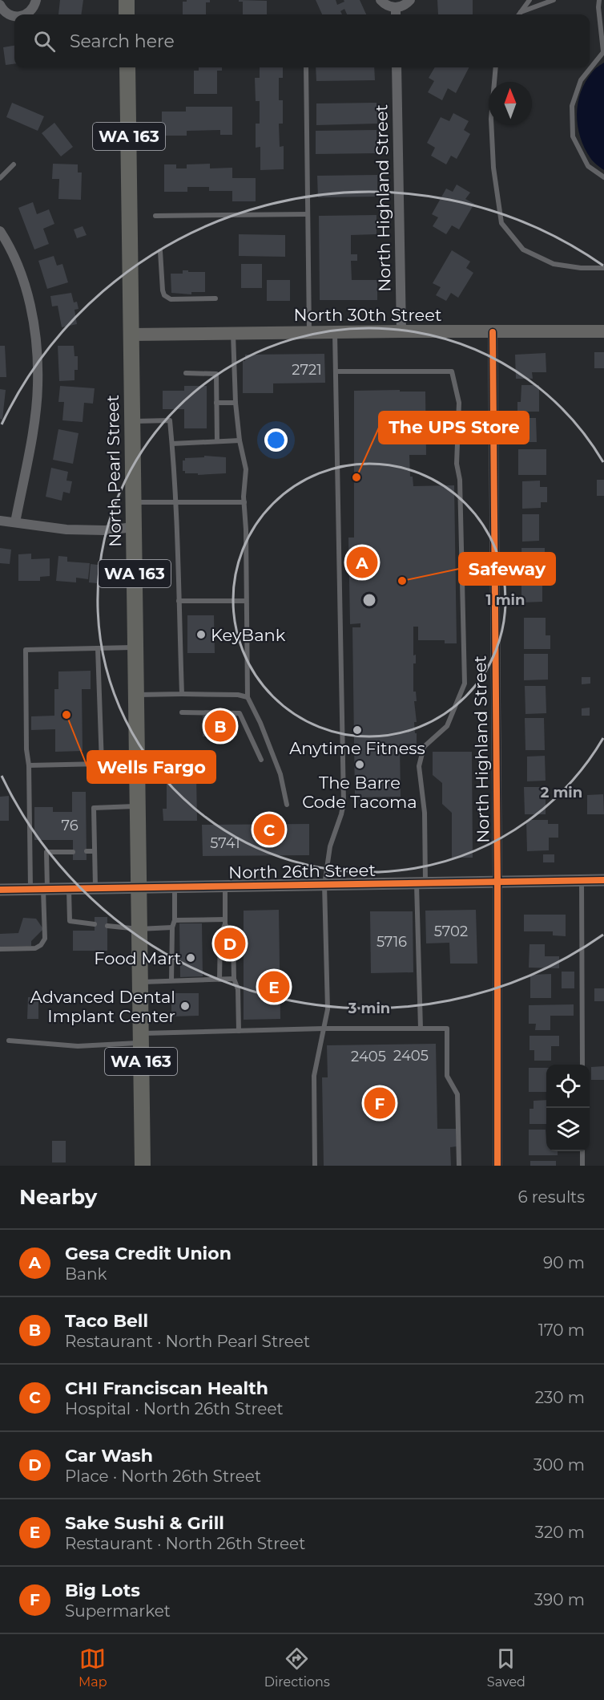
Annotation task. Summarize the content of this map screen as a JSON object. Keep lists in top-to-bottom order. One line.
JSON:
{"streets":{"main road":["WA 163","North 30th Street","North Pearl Street"],"street":["North Highland Street","North 26th Street"]},"crossings":[["North Highland Street","North 30th Street"],["North Highland Street","North 26th Street"],["North 30th Street","North Pearl Street"],["North Pearl Street","North 26th Street"]],"places":["The UPS Store","Safeway","KeyBank","Wells Fargo","Anytime Fitness","The Barre Code Tacoma","Food Mart","Advanced Dental Implant Center"],"house_numbers":["2721","76","5741","5702","5716","2405","2405"],"north":"top","page":{"search":"Search here","pins":["A","B","C","D","E","F"],"heading":["Nearby","6 results"],"list":[{"mark":"A","name":"Gesa Credit Union","note":"Bank","value":"90 m"},{"mark":"B","name":"Taco Bell","note":"Restaurant · North Pearl Street","value":"170 m"},{"mark":"C","name":"CHI Franciscan Health","note":"Hospital · North 26th Street","value":"230 m"},{"mark":"D","name":"Car Wash","note":"Place · North 26th Street","value":"300 m"},{"mark":"E","name":"Sake Sushi & Grill","note":"Restaurant · North 26th Street","value":"320 m"},{"mark":"F","name":"Big Lots","note":"Supermarket","value":"390 m"}],"nav":["Map","Directions","Saved"]},"rings":["1 min","2 min","3 min"]}
